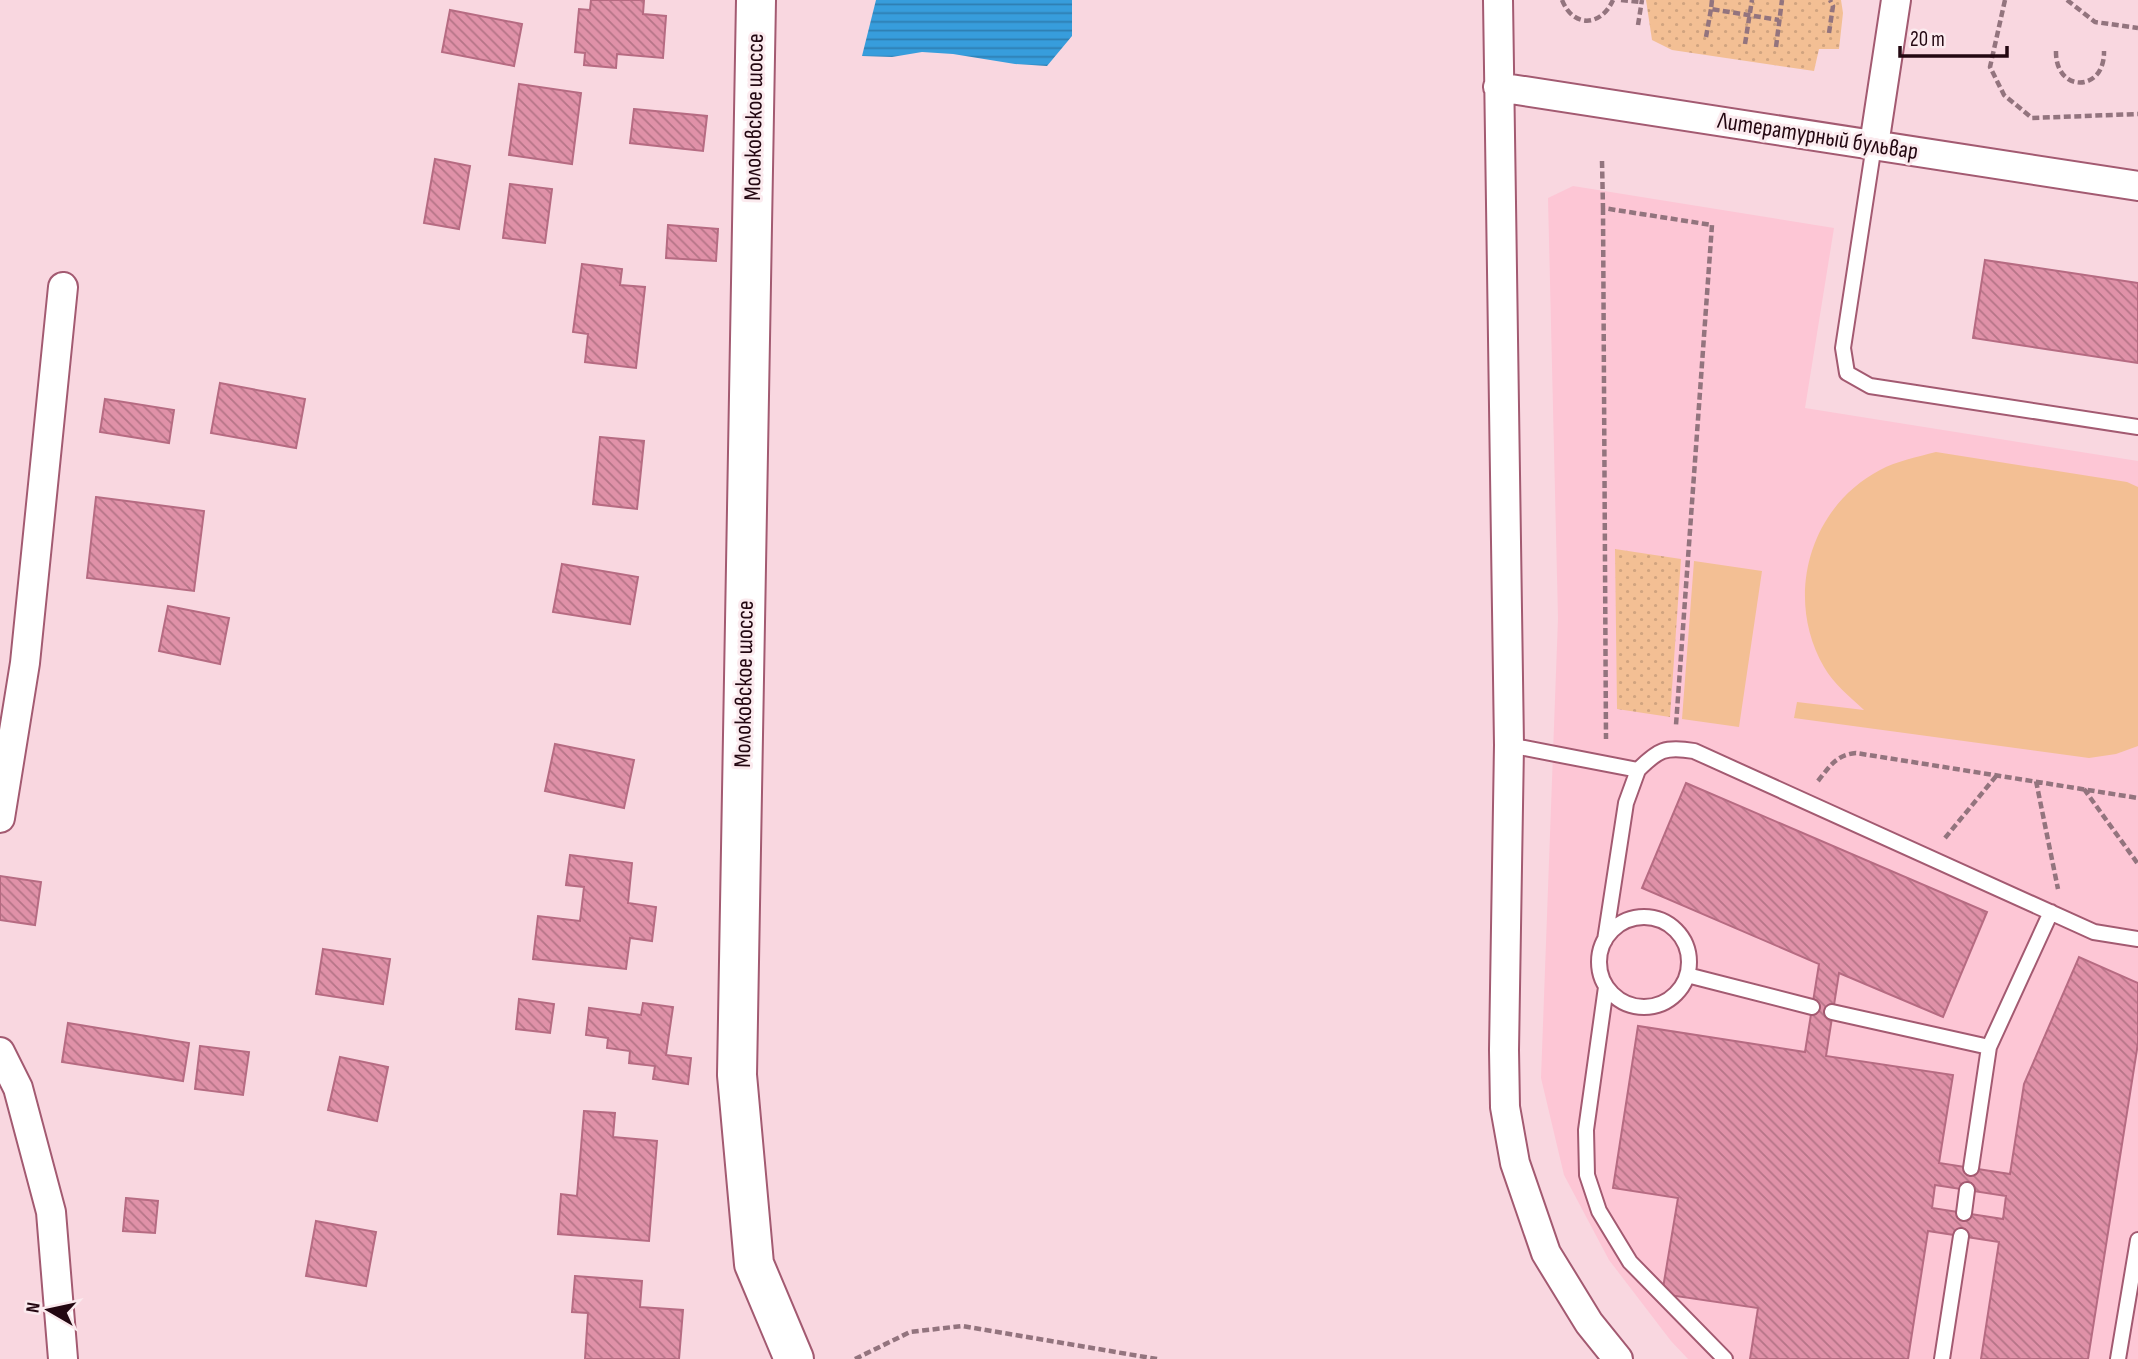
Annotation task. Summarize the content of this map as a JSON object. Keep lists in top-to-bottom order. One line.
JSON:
{"streets":{"main road":["Молоковское шоссе"],"street":["Литературный бульвар"]},"scale_bar":"20 m","north":"left"}
